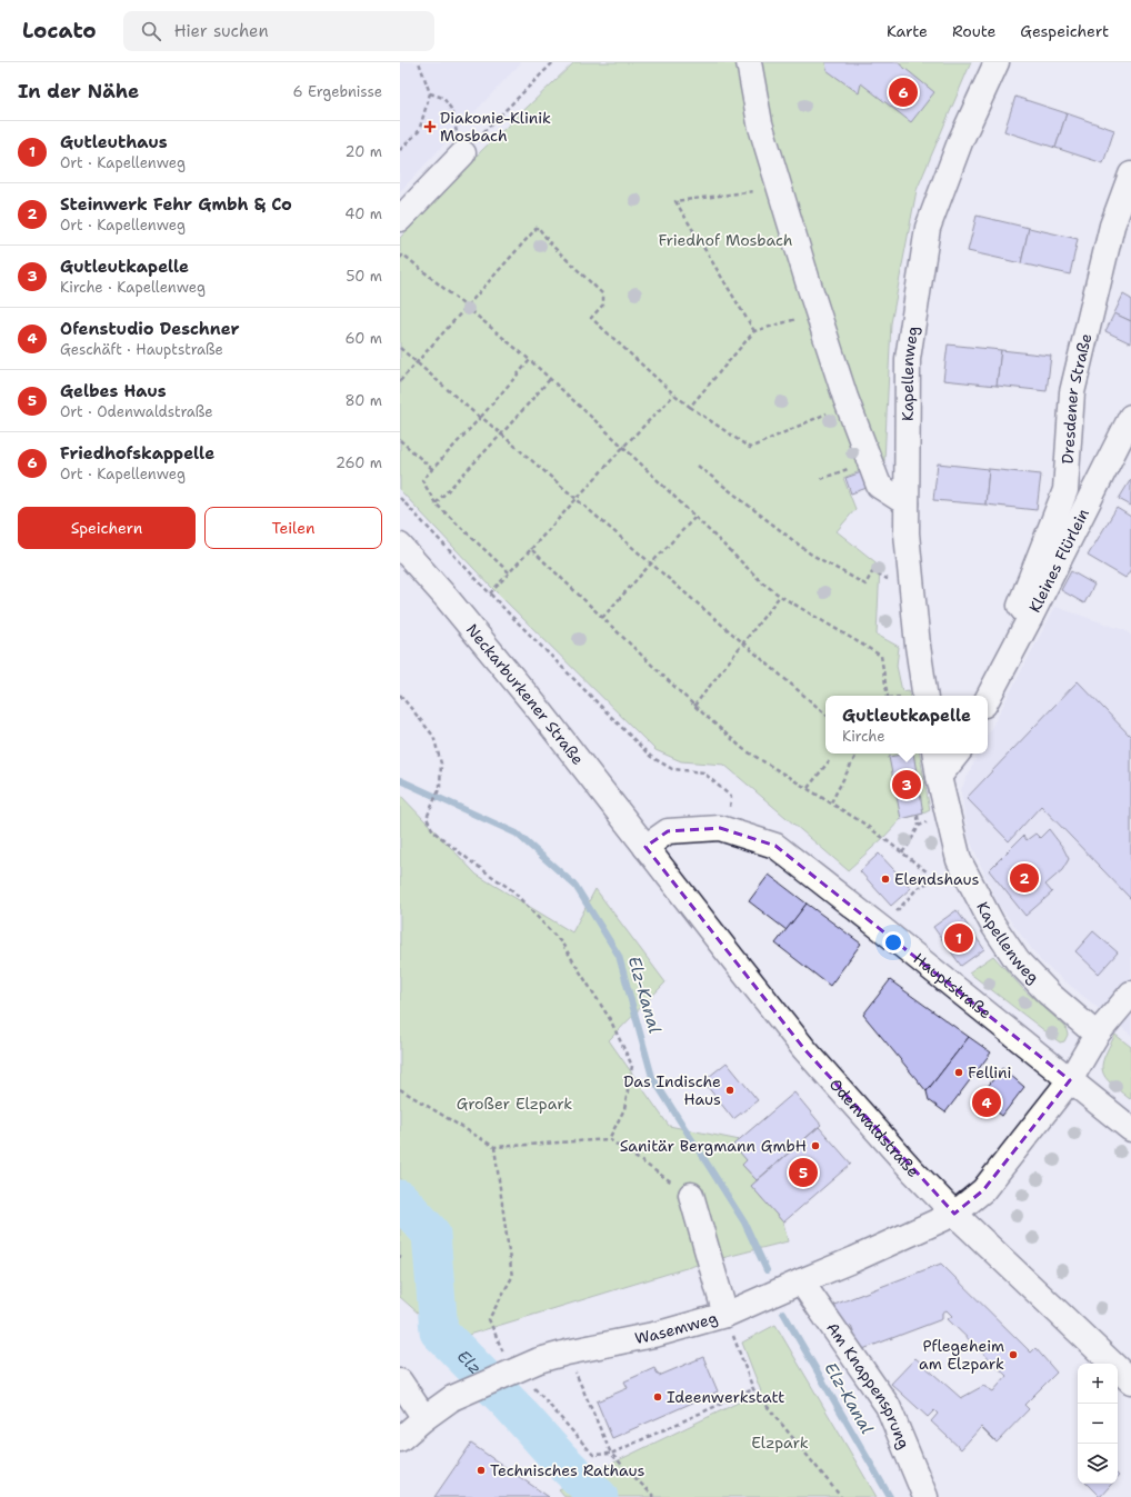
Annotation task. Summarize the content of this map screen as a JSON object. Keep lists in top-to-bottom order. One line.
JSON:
{"streets":{"street":["Kapellenweg","Dresdener Straße","Kleines Flürlein","Neckarburkener Straße","Hauptstraße","Odenwaldstraße","Wasemweg","Am Knappensprung"]},"crossings":[["Kapellenweg","Wasemweg"],["Dresdener Straße","Kleines Flürlein"],["Neckarburkener Straße","Hauptstraße"],["Neckarburkener Straße","Odenwaldstraße"],["Hauptstraße","Odenwaldstraße"],["Hauptstraße","Wasemweg"],["Odenwaldstraße","Wasemweg"],["Wasemweg","Am Knappensprung"]],"water":["Elz-Kanal","Elz"],"parks":["Friedhof Mosbach","Großer Elzpark","Elzpark"],"places":{"health":["Diakonie-Klinik Mosbach"],"other":["Elendshaus","Fellini","Das Indische Haus","Sanitär Bergmann GmbH","Pflegeheim am Elzpark","Ideenwerkstatt","Technisches Rathaus"]},"page":{"header":"Locato","search":"Hier suchen","nav":["Karte","Route","Gespeichert"],"heading":["In der Nähe","6 Ergebnisse"],"pins":["6","3","2","1","4","5"],"list":[{"mark":"1","name":"Gutleuthaus","note":"Ort · Kapellenweg","value":"20 m"},{"mark":"2","name":"Steinwerk Fehr Gmbh & Co","note":"Ort · Kapellenweg","value":"40 m"},{"mark":"3","name":"Gutleutkapelle","note":"Kirche · Kapellenweg","value":"50 m"},{"mark":"4","name":"Ofenstudio Deschner","note":"Geschäft · Hauptstraße","value":"60 m"},{"mark":"5","name":"Gelbes Haus","note":"Ort · Odenwaldstraße","value":"80 m"},{"mark":"6","name":"Friedhofskappelle","note":"Ort · Kapellenweg","value":"260 m"}],"buttons":["Speichern","Teilen"],"popup":["Gutleutkapelle","Kirche"],"map_buttons":["+","−"]}}
